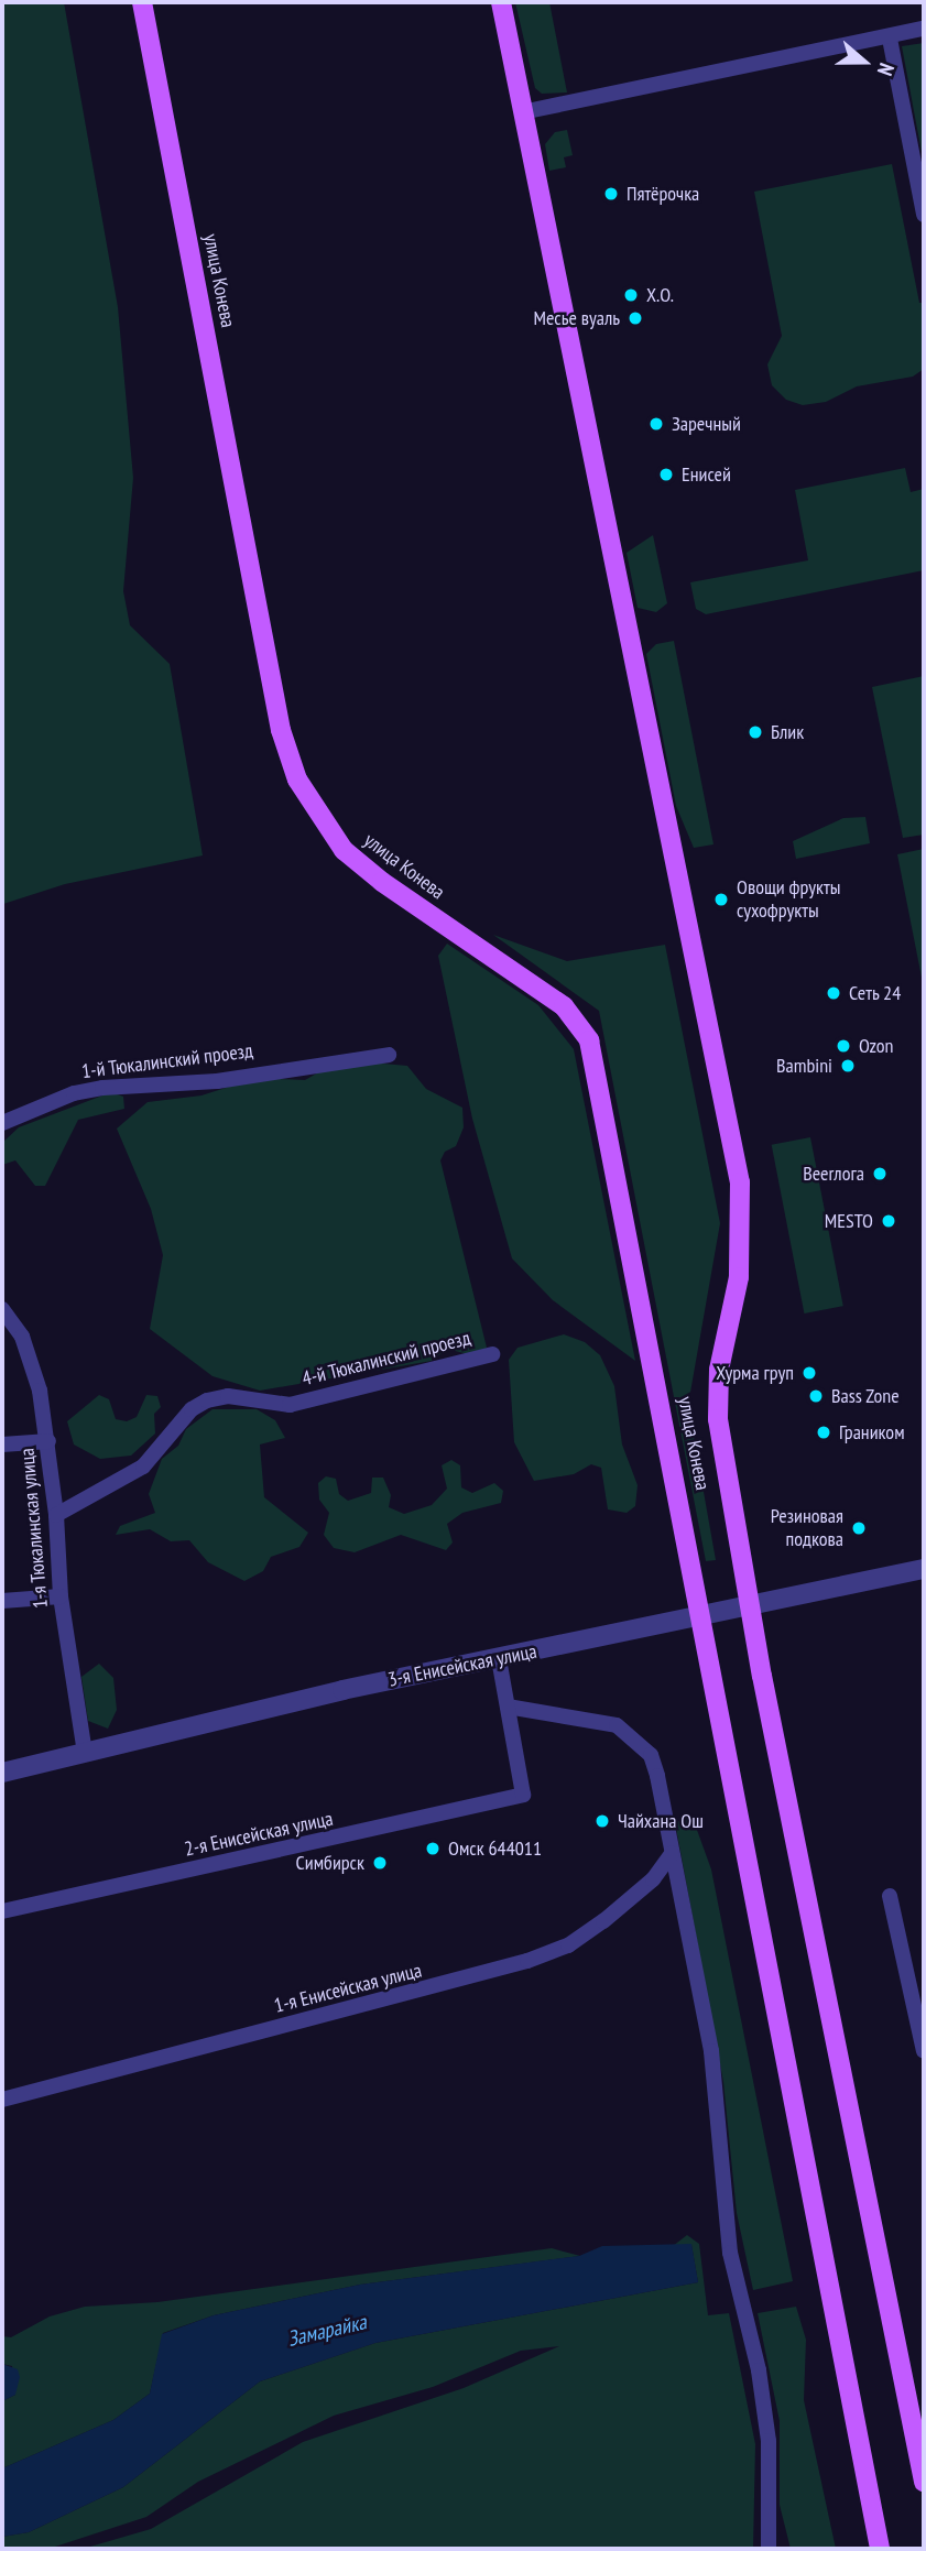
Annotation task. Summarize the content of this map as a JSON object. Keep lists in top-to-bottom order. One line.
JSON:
{"streets":{"main road":["улица Конева"],"street":["1-й Тюкалинский проезд","4-й Тюкалинский проезд","1-я Тюкалинская улица","3-я Енисейская улица","2-я Енисейская улица","1-я Енисейская улица"]},"crossings":[["улица Конева","3-я Енисейская улица"],["4-й Тюкалинский проезд","1-я Тюкалинская улица"],["1-я Тюкалинская улица","3-я Енисейская улица"]],"water":["Замарайка"],"places":["Пятёрочка","X.O.","Месье вуаль","Заречный","Енисей","Блик","Овощи фрукты сухофрукты","Сеть 24","Ozon","Bambini","Beerлога","MESTO","Хурма груп","Bass Zone","Граником","Резиновая подкова","Чайхана Ош","Омск 644011","Симбирск"],"north":"right"}
